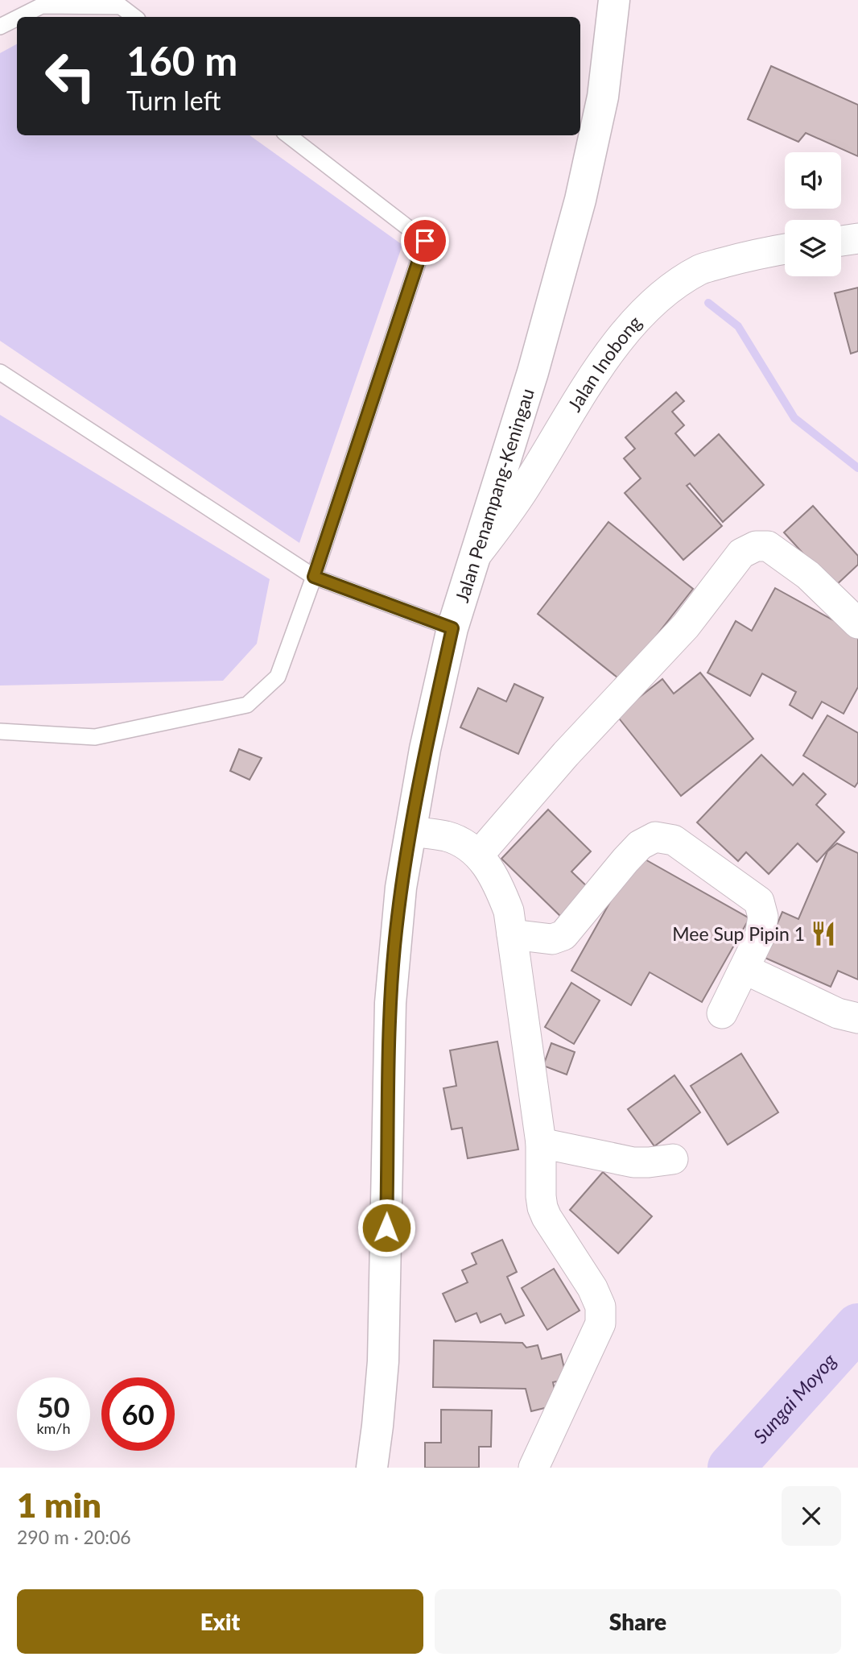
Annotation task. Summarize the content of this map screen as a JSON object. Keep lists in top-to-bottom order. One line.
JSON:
{"streets":{"main road":["Jalan Penampang-Keningau"],"street":["Jalan Inobong"]},"crossings":[["Jalan Inobong","Jalan Penampang-Keningau"]],"water":["Sungai Moyog"],"places":{"restaurant":["Mee Sup Pipin 1"]},"page":{"turn":["160 m","Turn left"],"speed":"50 km/h","limit":"60","heading":["1 min","290 m · 20:06"],"buttons":["Exit","Share"]}}
